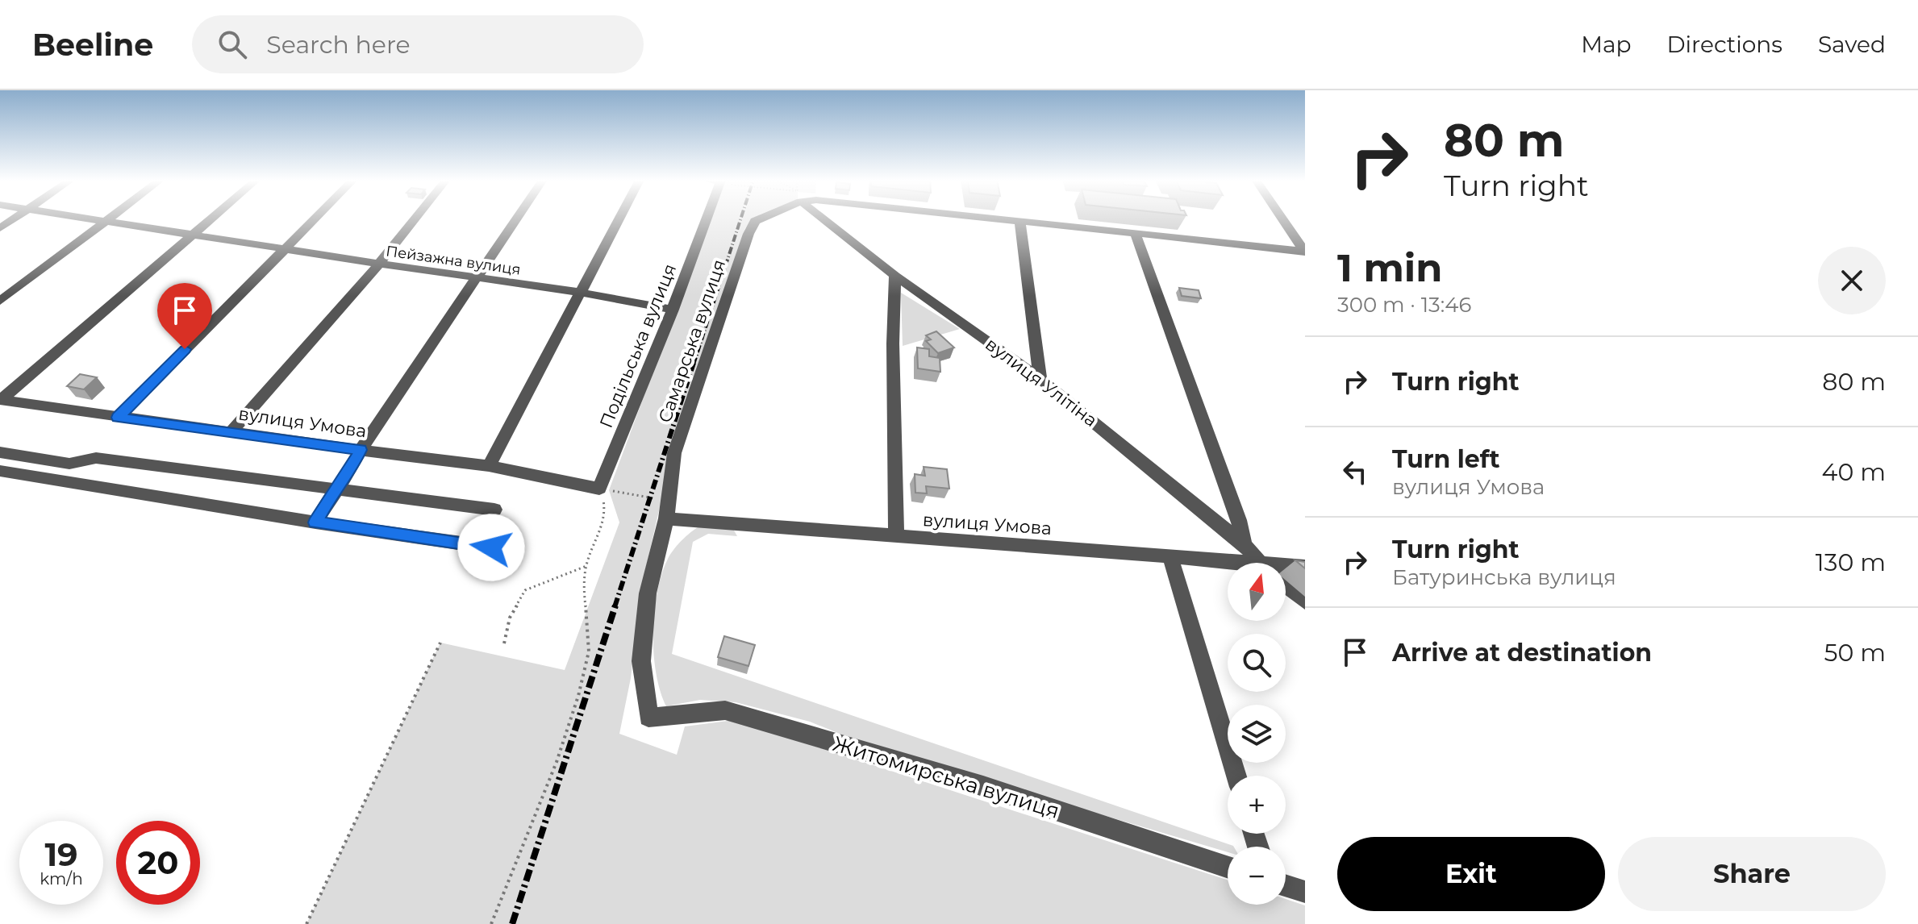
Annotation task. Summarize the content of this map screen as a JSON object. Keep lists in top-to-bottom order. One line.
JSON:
{"streets":{"street":["Пейзажна вулиця","Самарська вулиця","Подільська вулиця","вулиця Улітіна","вулиця Умова","Житомирська вулиця"]},"crossings":[["Пейзажна вулиця","Подільська вулиця"],["Самарська вулиця","вулиця Умова"],["Самарська вулиця","Житомирська вулиця"],["Подільська вулиця","вулиця Умова"],["вулиця Улітіна","вулиця Умова"]],"north":"top","page":{"header":"Beeline","search":"Search here","nav":["Map","Directions","Saved"],"turn":["80 m","Turn right"],"heading":["1 min","300 m · 13:46"],"list":[{"name":"Turn right","value":"80 m"},{"name":"Turn left","note":"вулиця Умова","value":"40 m"},{"name":"Turn right","note":"Батуринська вулиця","value":"130 m"},{"name":"Arrive at destination","value":"50 m"}],"map_buttons":["+","−"],"speed":"19 km/h","limit":"20","buttons":["Exit","Share"]}}
